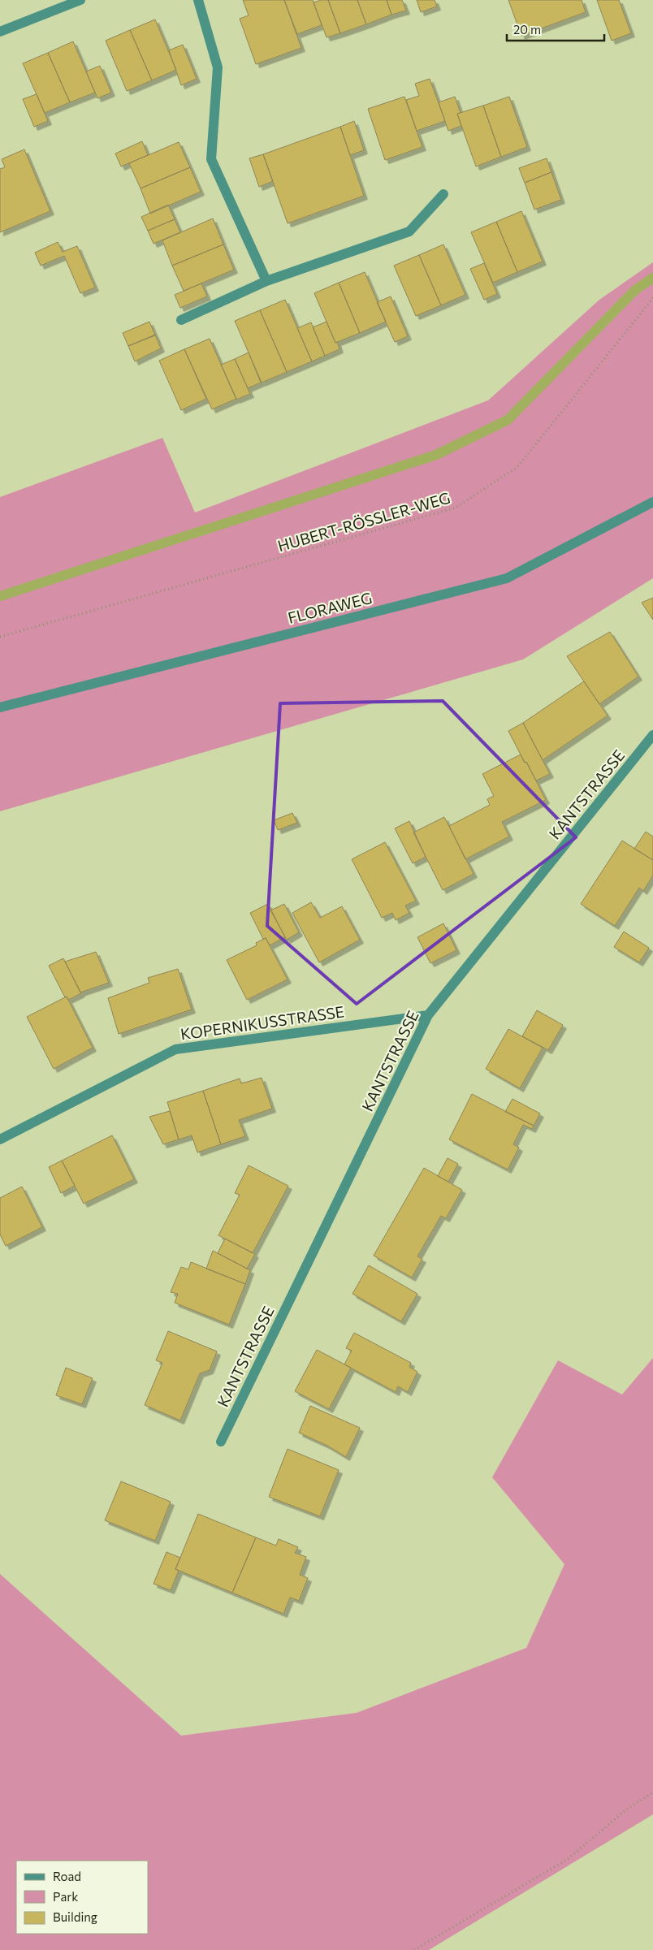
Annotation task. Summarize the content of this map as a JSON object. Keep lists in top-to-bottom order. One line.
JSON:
{"streets":{"street":["FLORAWEG","KANTSTRASSE","KOPERNIKUSSTRASSE"],"path":["HUBERT-RÖSSLER-WEG"]},"crossings":[["KANTSTRASSE","KOPERNIKUSSTRASSE"]],"legend":["Road","Park","Building"],"scale_bar":"20 m"}
